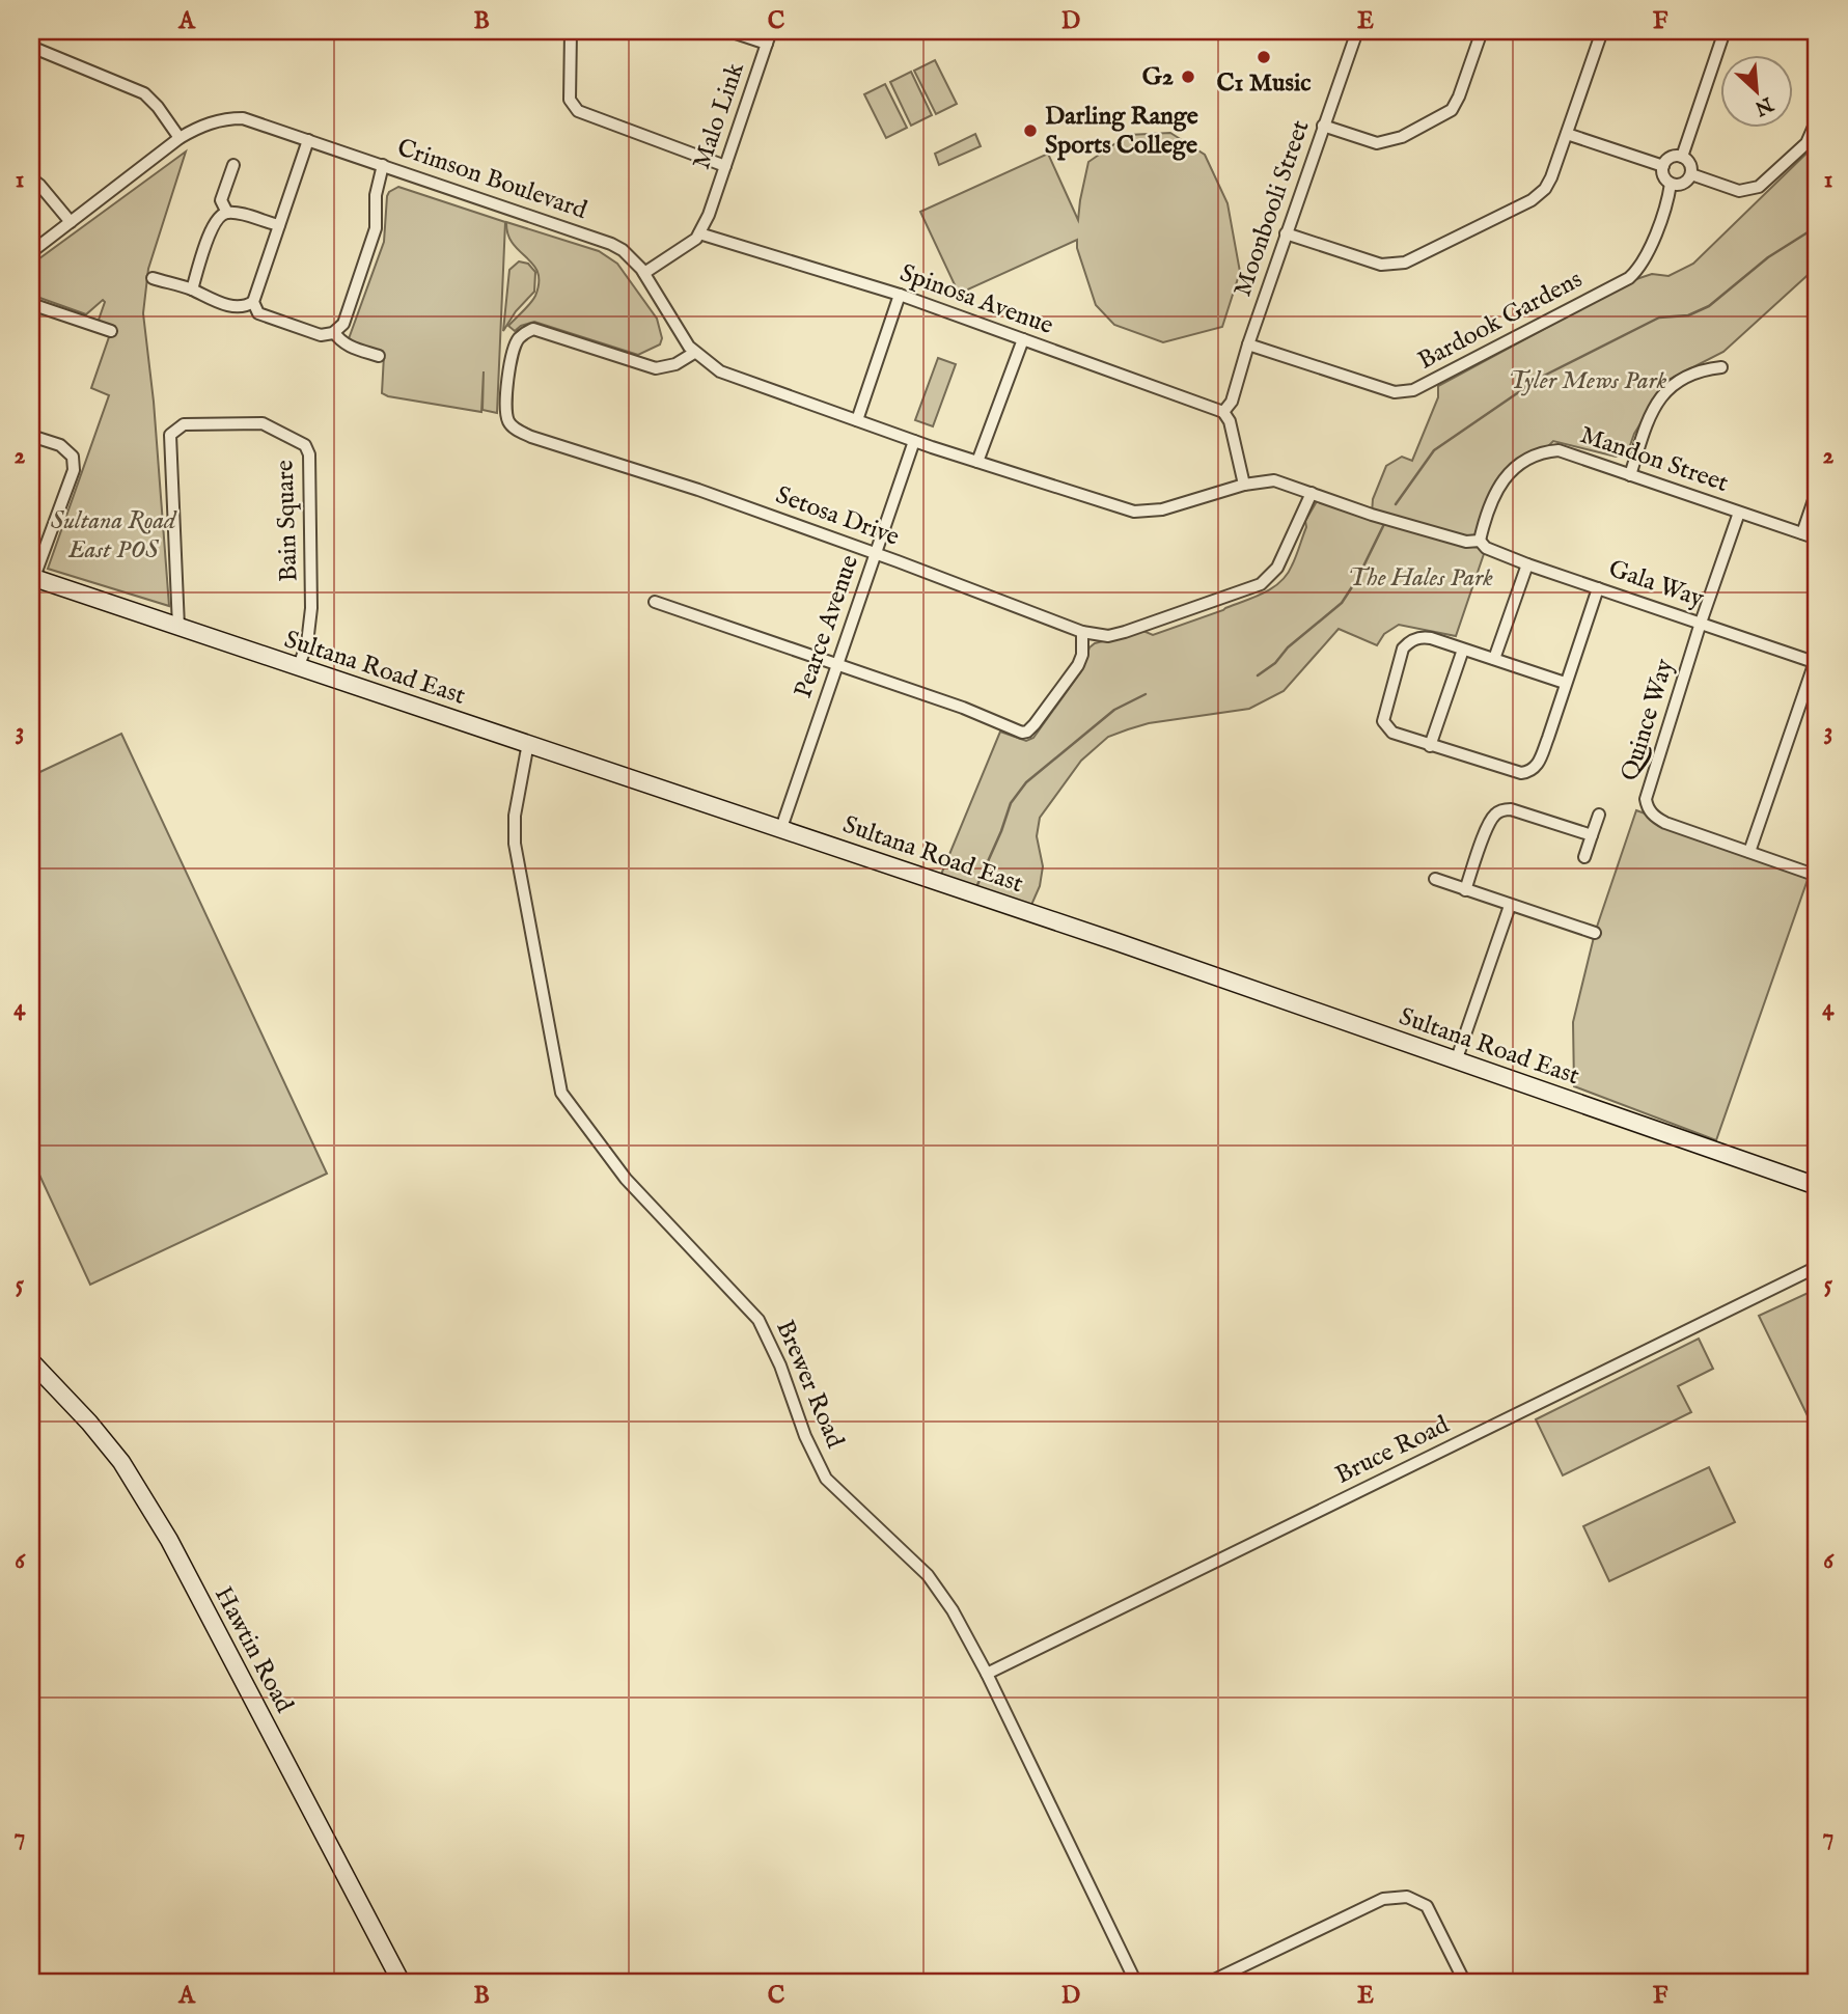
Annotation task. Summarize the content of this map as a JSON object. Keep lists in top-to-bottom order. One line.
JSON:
{"streets":{"street":["Malo Link","Crimson Boulevard","Moonbooli Street","Spinosa Avenue","Bardook Gardens","Mandon Street","Setosa Drive","Bain Square","Gala Way","Pearce Avenue","Sultana Road East","Quince Way","Brewer Road","Bruce Road","Hawtin Road"]},"crossings":[["Malo Link","Spinosa Avenue"],["Crimson Boulevard","Setosa Drive"],["Crimson Boulevard","Pearce Avenue"],["Moonbooli Street","Spinosa Avenue"],["Moonbooli Street","Bardook Gardens"],["Mandon Street","Gala Way"],["Mandon Street","Quince Way"],["Setosa Drive","Gala Way"],["Setosa Drive","Pearce Avenue"],["Bain Square","Sultana Road East"],["Gala Way","Quince Way"],["Pearce Avenue","Sultana Road East"],["Sultana Road East","Brewer Road"],["Brewer Road","Bruce Road"]],"parks":["Tyler Mews Park","Sultana Road East POS","The Hales Park"],"places":["C1 Music","G2","Darling Range Sports College"],"north":"bottom right","grid":{"columns":["A","B","C","D","E","F"],"rows":["1","2","3","4","5","6","7"]}}
